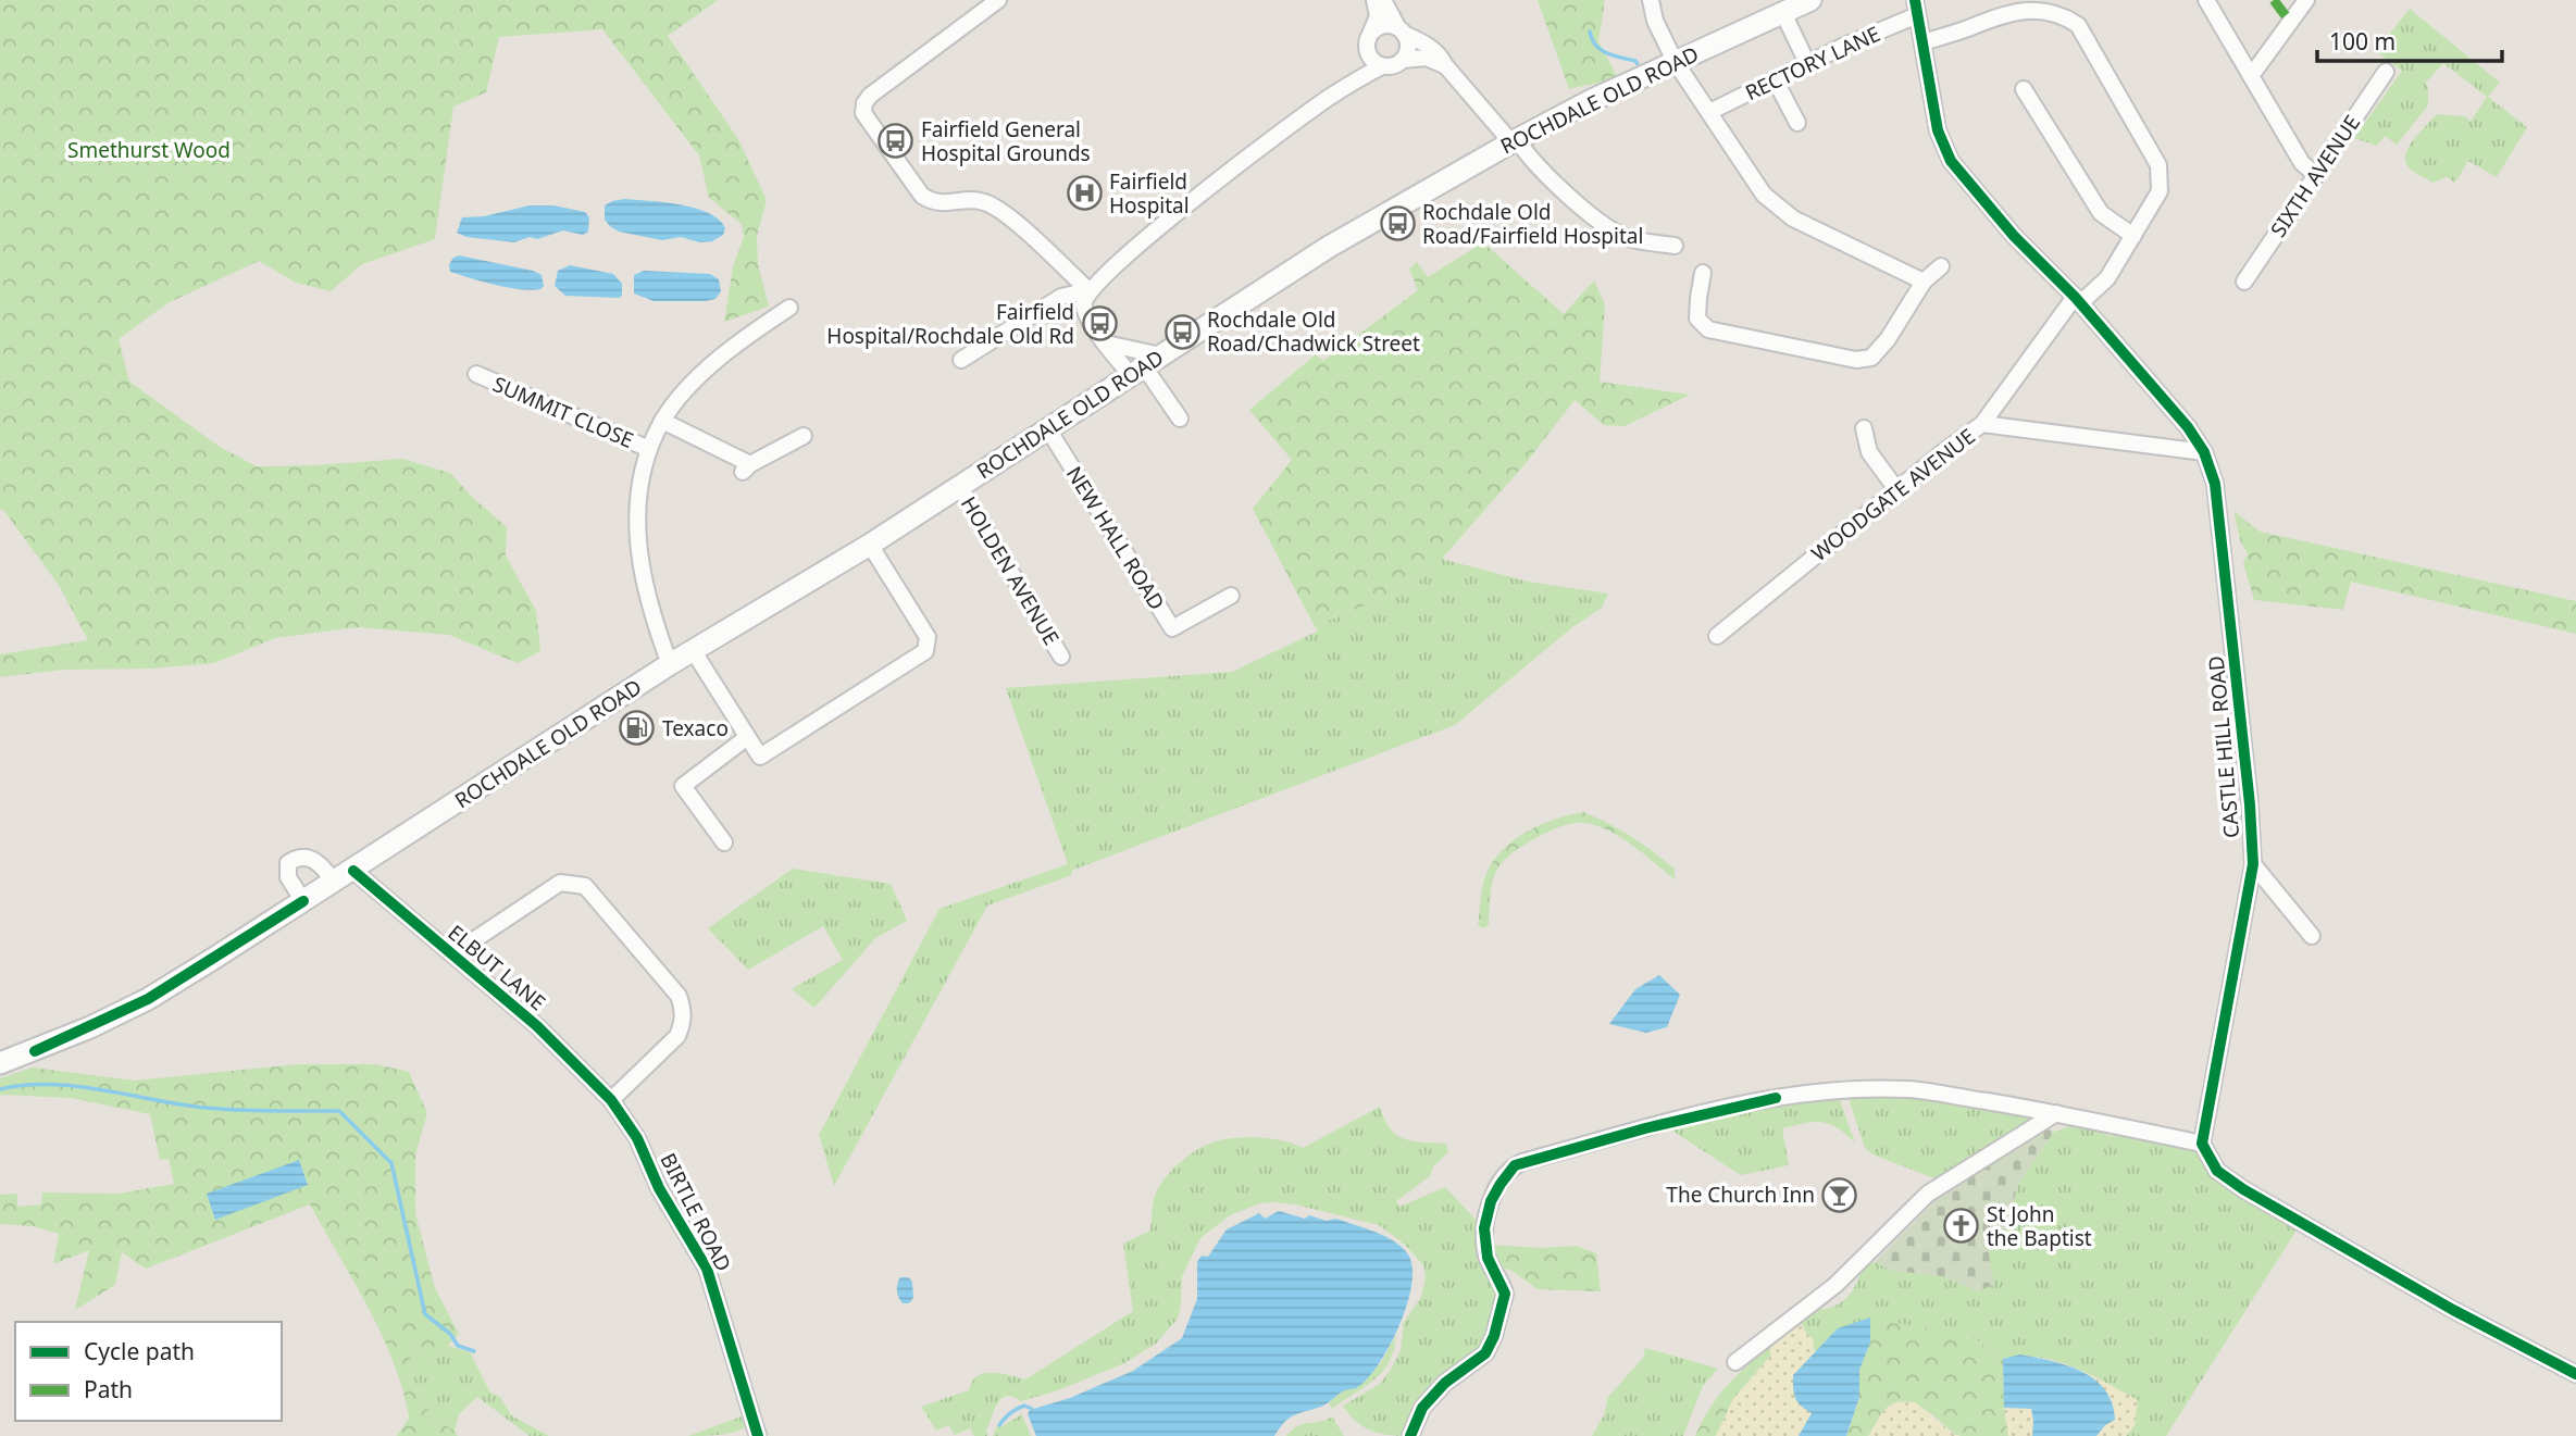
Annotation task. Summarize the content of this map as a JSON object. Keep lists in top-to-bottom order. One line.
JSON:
{"streets":{"main road":["ROCHDALE OLD ROAD"],"street":["RECTORY LANE","SIXTH AVENUE","SUMMIT CLOSE","WOODGATE AVENUE","NEW HALL ROAD","HOLDEN AVENUE","CASTLE HILL ROAD","ELBUT LANE","BIRTLE ROAD"]},"crossings":[["RECTORY LANE","CASTLE HILL ROAD"],["ROCHDALE OLD ROAD","NEW HALL ROAD"],["ROCHDALE OLD ROAD","HOLDEN AVENUE"],["ROCHDALE OLD ROAD","ELBUT LANE"],["WOODGATE AVENUE","CASTLE HILL ROAD"],["ELBUT LANE","BIRTLE ROAD"]],"parks":["Smethurst Wood"],"places":{"bus stop":["Fairfield General Hospital Grounds","Rochdale Old Road/Fairfield Hospital","Fairfield Hospital/Rochdale Old Rd","Rochdale Old Road/Chadwick Street"],"hospital":["Fairfield Hospital"],"fuel station":["Texaco"],"bar":["The Church Inn"],"church":["St John the Baptist"]},"legend":["Cycle path","Path"],"scale_bar":"100 m"}
